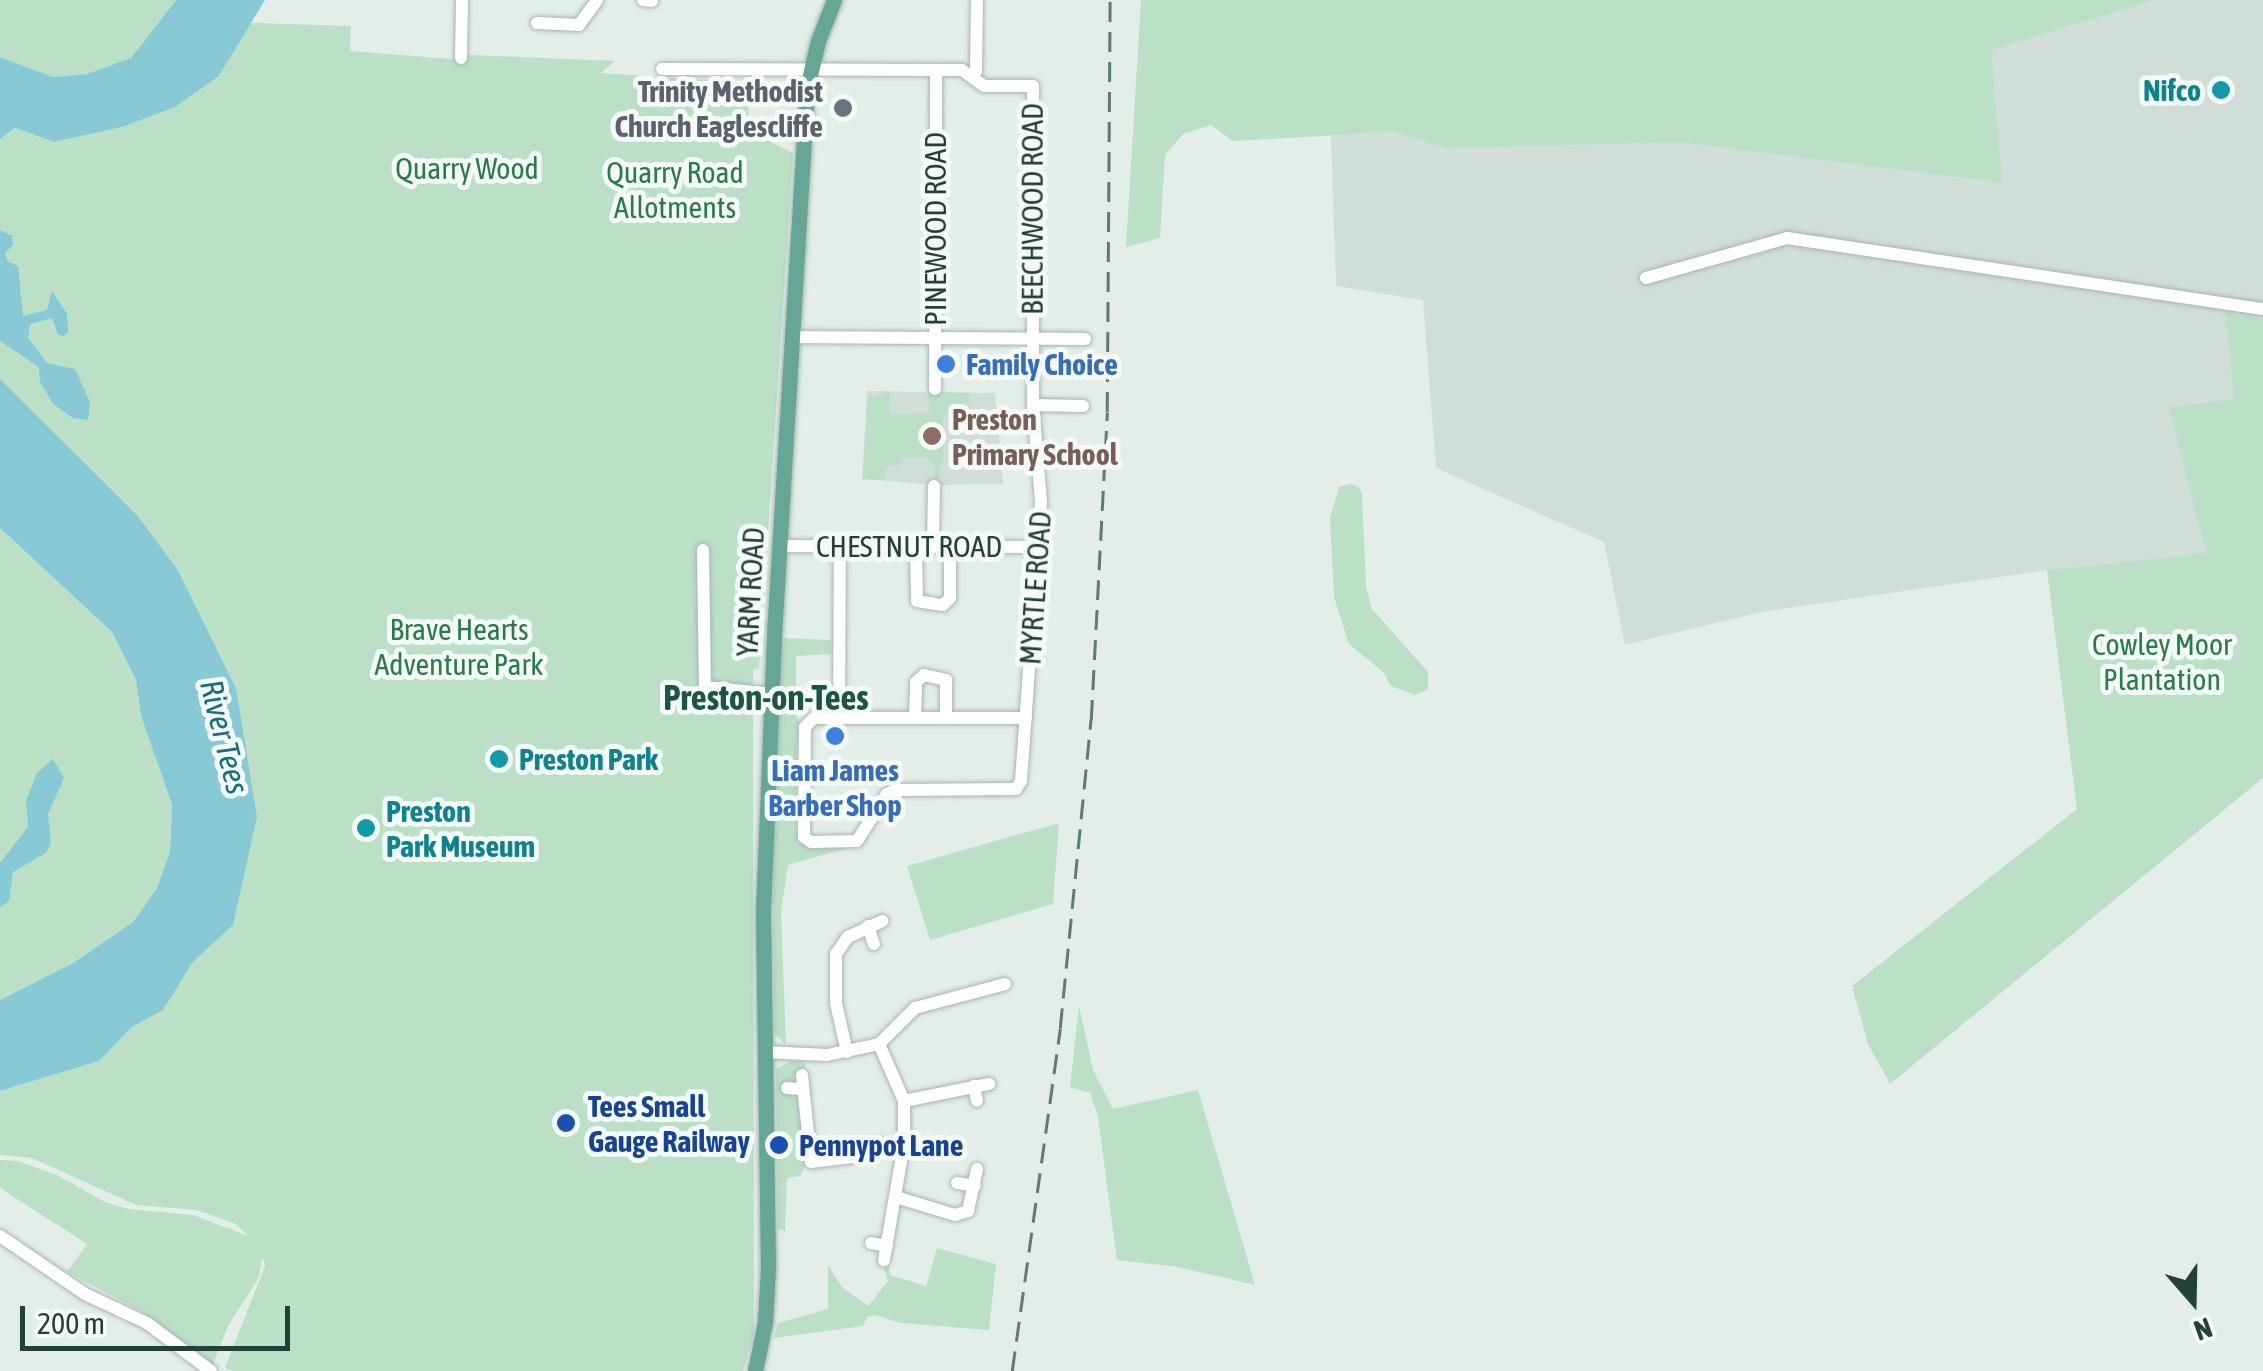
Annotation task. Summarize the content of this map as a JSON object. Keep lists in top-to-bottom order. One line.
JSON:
{"streets":{"main road":["YARM ROAD"],"street":["BEECHWOOD ROAD","PINEWOOD ROAD","CHESTNUT ROAD","MYRTLE ROAD"]},"crossings":[["BEECHWOOD ROAD","MYRTLE ROAD"],["CHESTNUT ROAD","MYRTLE ROAD"],["CHESTNUT ROAD","YARM ROAD"]],"districts":["Preston-on-Tees"],"water":["River Tees"],"parks":["Quarry Wood","Quarry Road Allotments","Brave Hearts Adventure Park","Cowley Moor Plantation"],"places":["Nifco","Trinity Methodist Church Eaglescliffe","Family Choice","Preston Primary School","Liam James Barber Shop","Preston Park","Preston Park Museum","Tees Small Gauge Railway","Pennypot Lane"],"scale_bar":"200 m","north":"bottom"}
